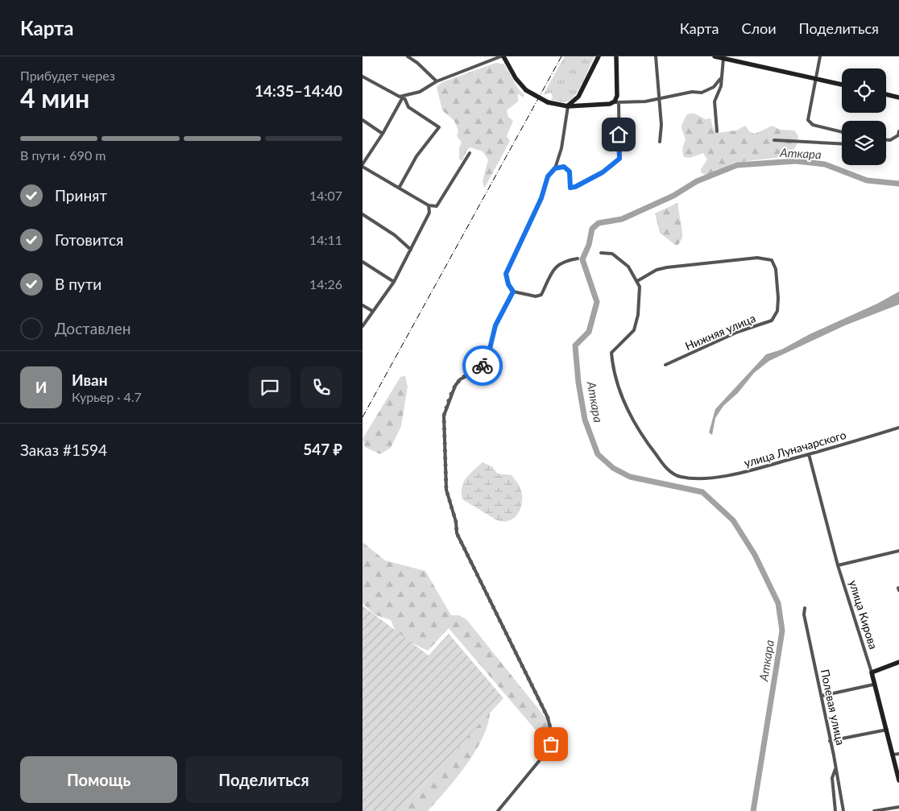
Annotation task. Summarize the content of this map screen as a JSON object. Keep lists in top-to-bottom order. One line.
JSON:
{"streets":{"street":["Нижняя улица","улица Луначарского","улица Кирова","Полевая улица"]},"crossings":[["Нижняя улица","улица Луначарского"],["улица Луначарского","улица Кирова"]],"water":["Аткара"],"page":{"header":"Карта","nav":["Карта","Слои","Поделиться"],"heading":["4 мин","Прибудет через","14:35–14:40"],"panel":["Иван","Курьер · 4.7","Заказ #1594","547 ₽"],"bar":"В пути · 690 m","list":[["Принят","14:07"],["Готовится","14:11"],["В пути","14:26"],"Доставлен"],"round":"И","buttons":["Помощь","Поделиться"]}}
